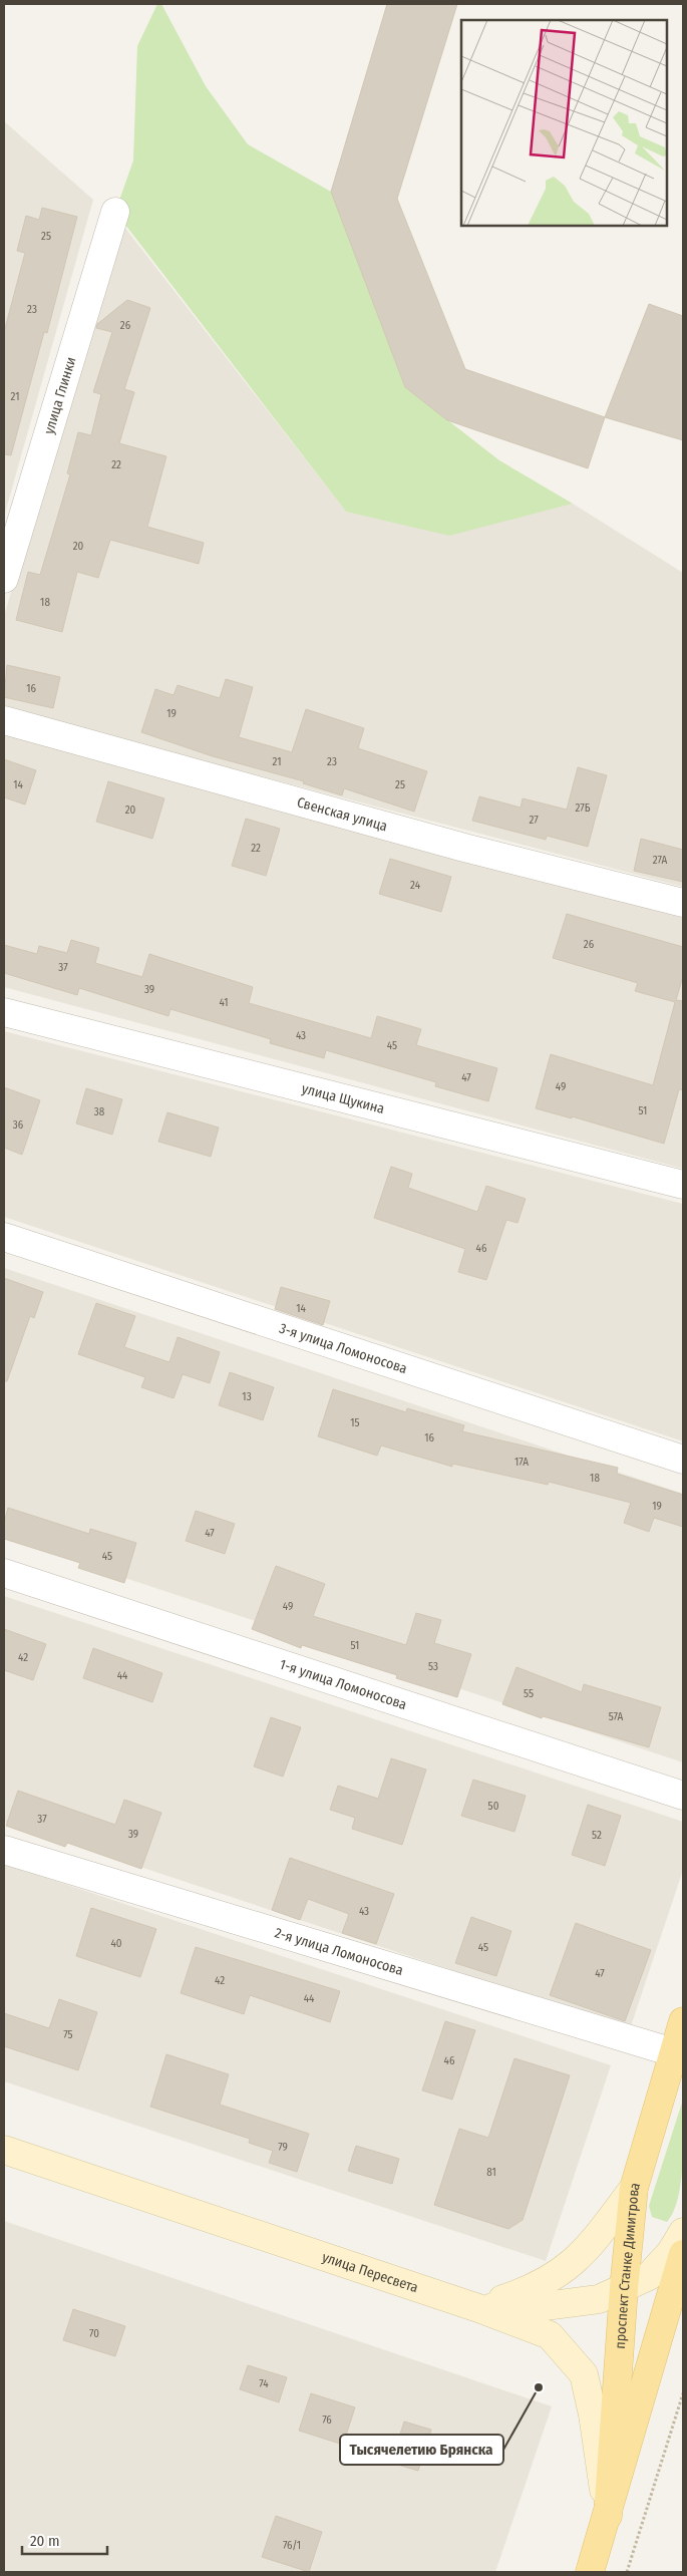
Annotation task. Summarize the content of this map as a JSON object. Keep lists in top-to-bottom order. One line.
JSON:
{"streets":{"main road":["проспект Станке Димитрова","улица Пересвета"],"street":["улица Глинки","Свенская улица","улица Щукина","3-я улица Ломоносова","1-я улица Ломоносова","2-я улица Ломоносова"]},"crossings":[["2-я улица Ломоносова","проспект Станке Димитрова"],["проспект Станке Димитрова","улица Пересвета"]],"places":["Тысячелетию Брянска"],"house_numbers":["25","23","26","21","22","20","18","16","19","21","23","14","25","27Б","20","27","22","27А","24","26","37","39","41","43","45","47","49","51","38","36","46","14","13","15","16","17А","18","19","47","45","49","51","42","53","44","55","57А","50","37","39","52","43","40","45","47","42","44","75","46","79","81","70","74","76","76/1"],"scale_bar":"20 m"}
